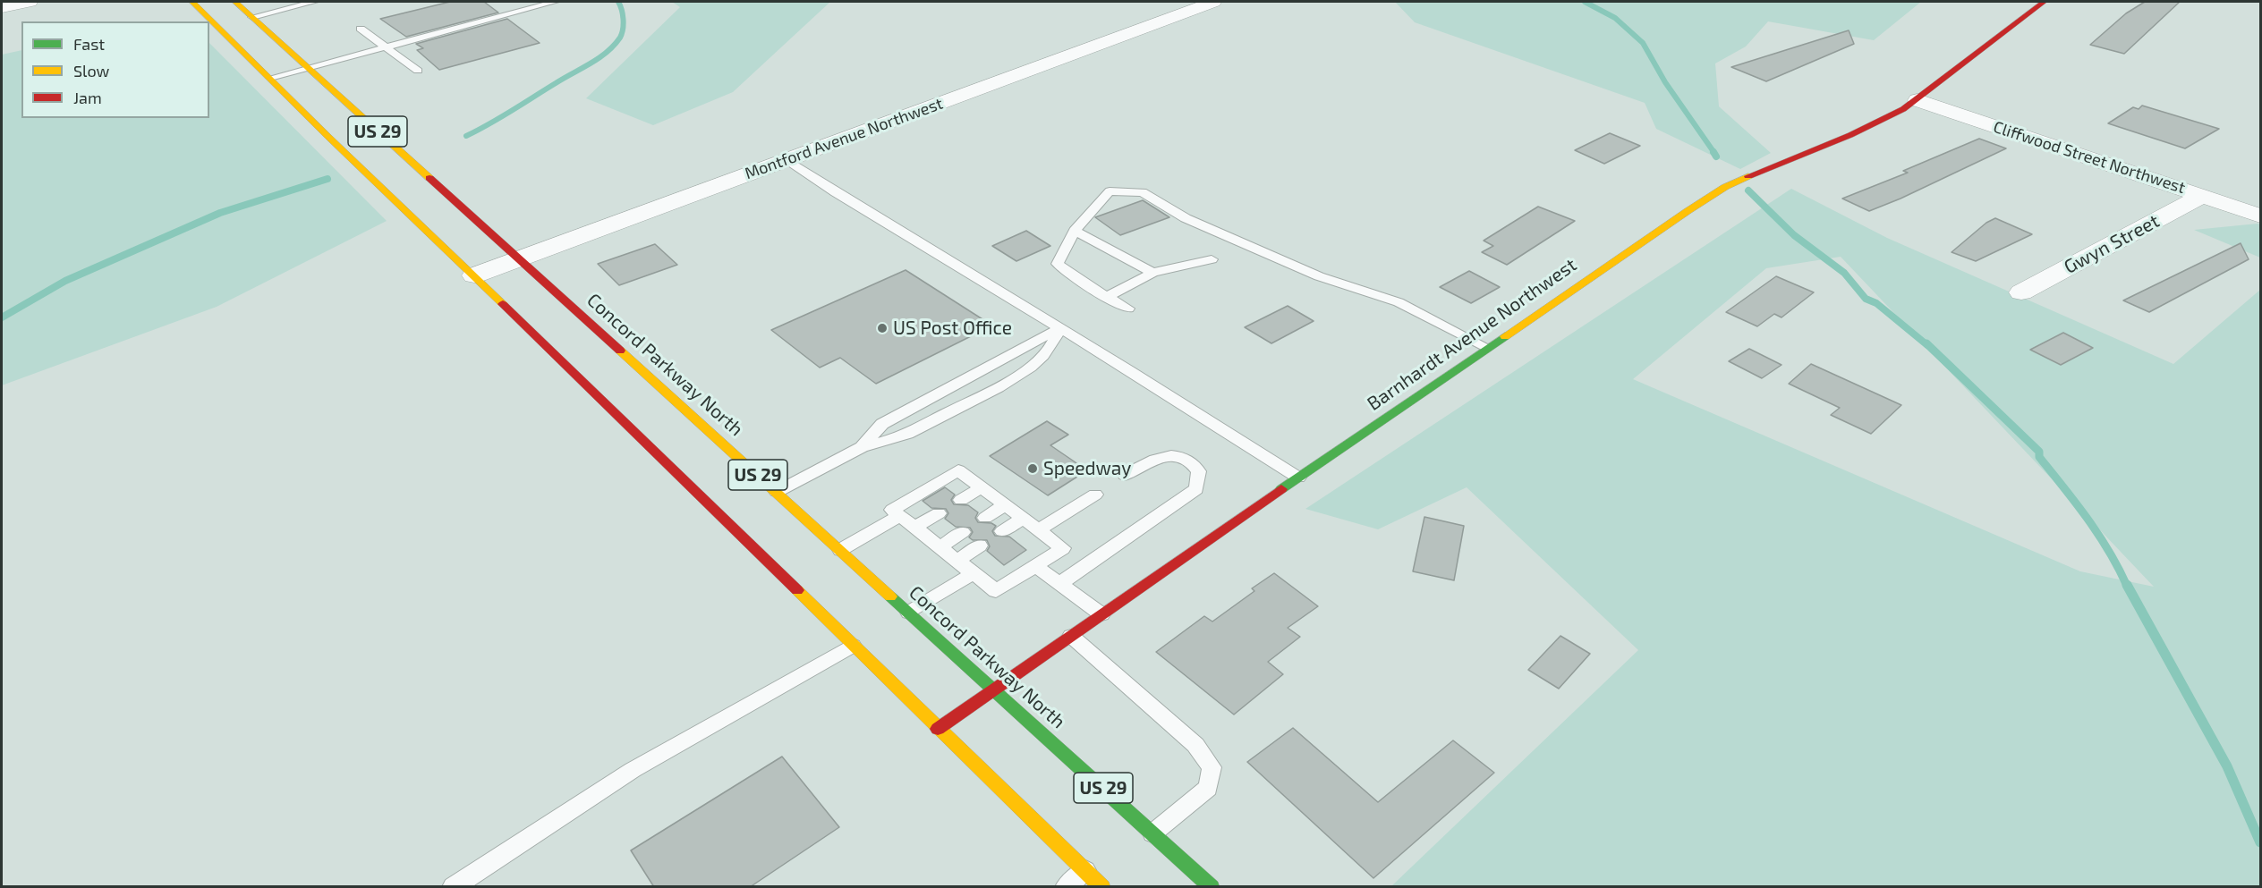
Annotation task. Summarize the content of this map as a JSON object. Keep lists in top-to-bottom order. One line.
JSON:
{"streets":{"main road":["US 29","Barnhardt Avenue Northwest","Concord Parkway North"],"street":["Montford Avenue Northwest","Cliffwood Street Northwest","Gwyn Street"]},"crossings":[["US 29","Montford Avenue Northwest"],["US 29","Barnhardt Avenue Northwest"],["Montford Avenue Northwest","Concord Parkway North"],["Cliffwood Street Northwest","Gwyn Street"],["Cliffwood Street Northwest","Barnhardt Avenue Northwest"],["Barnhardt Avenue Northwest","Concord Parkway North"]],"places":["US Post Office","Speedway"],"legend":["Fast","Slow","Jam"]}
